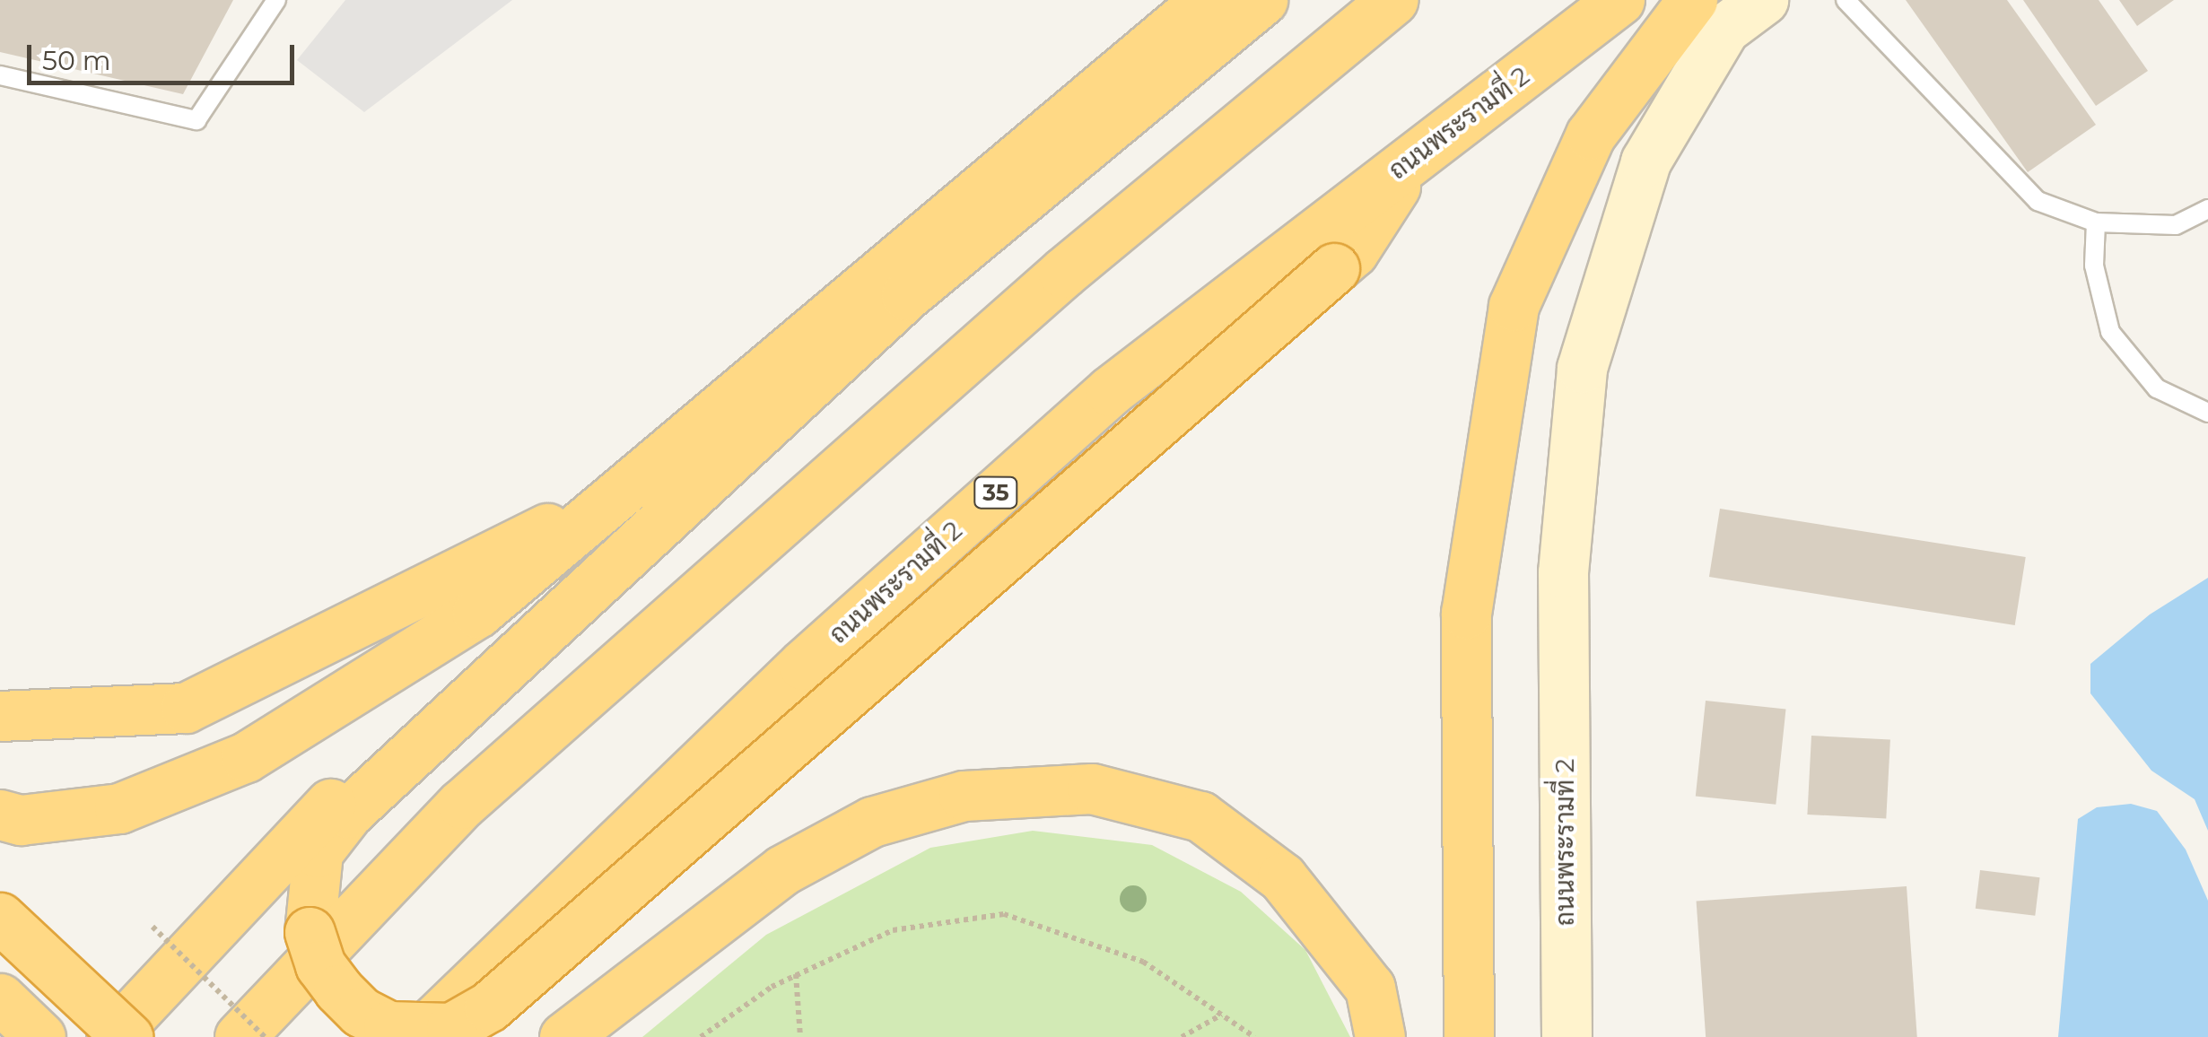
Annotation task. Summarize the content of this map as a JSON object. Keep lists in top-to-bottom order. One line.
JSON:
{"streets":{"highway":["ถนนพระรามที่ 2","35"]},"scale_bar":"50 m"}
